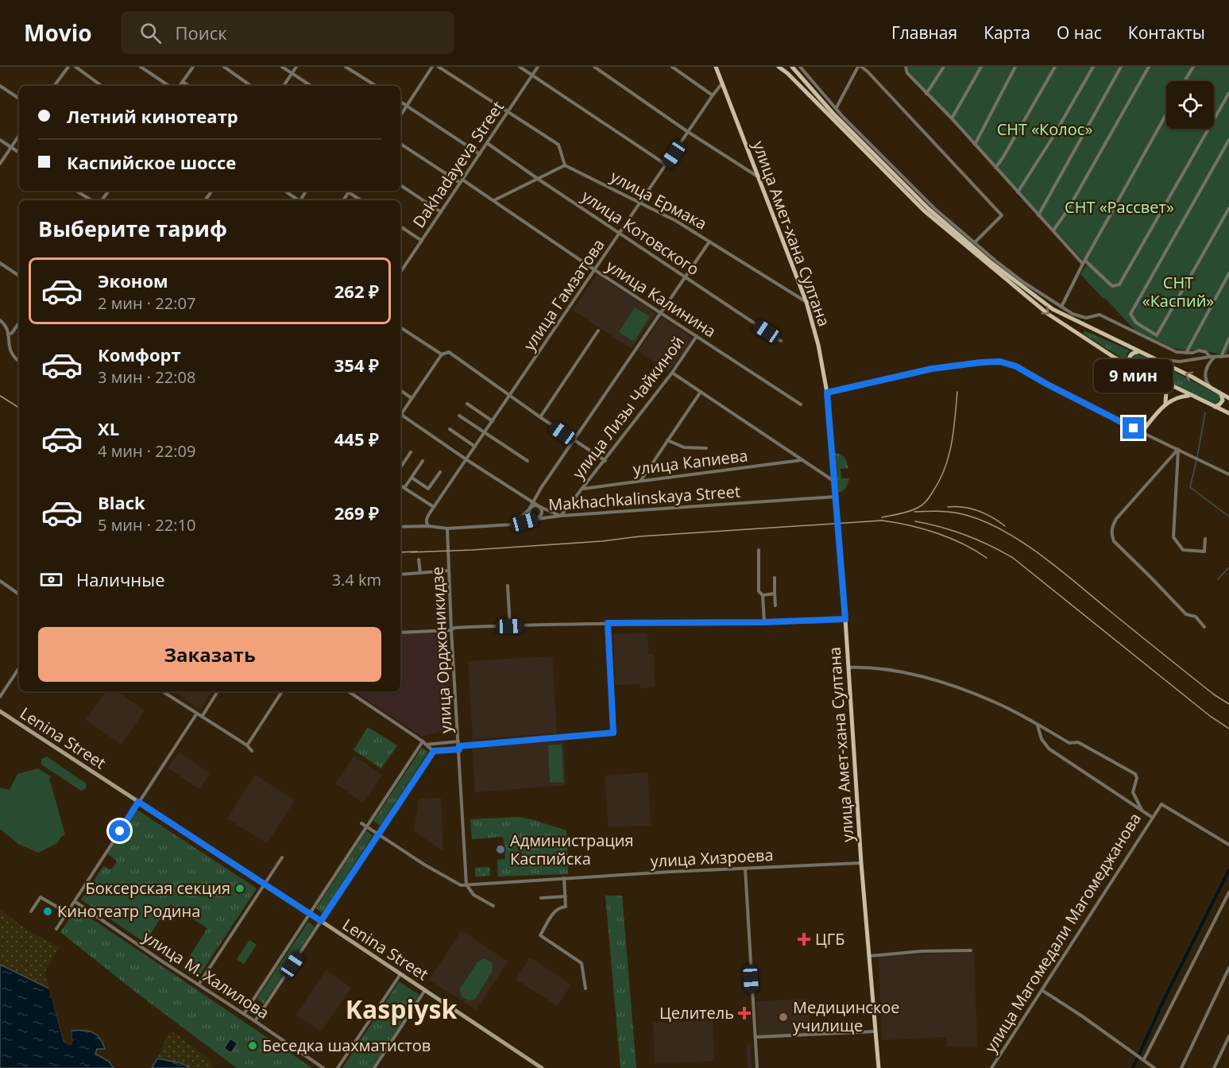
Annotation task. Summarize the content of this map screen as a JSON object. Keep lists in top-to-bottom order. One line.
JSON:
{"streets":{"main road":["улица Амет-хана Султана"],"street":["Dakhadayeva Street","улица Ермака","улица Котовского","улица Гамзатова","улица Калинина","улица Лизы Чайкиной","улица Капиева","Makhachkalinskaya Street","улица Орджоникидзе","Lenina Street","улица Хизроева","улица Магомедали Магомеджановa","улица М. Халилова"]},"crossings":[["Dakhadayeva Street","улица Котовского"],["Dakhadayeva Street","улица Калинина"],["улица Ермака","улица Амет-хана Султана"],["улица Ермака","улица Гамзатова"],["улица Котовского","улица Гамзатова"],["улица Амет-хана Султана","улица Гамзатова"],["улица Амет-хана Султана","Makhachkalinskaya Street"],["улица Амет-хана Султана","улица Хизроева"],["улица Гамзатова","улица Калинина"],["улица Гамзатова","Makhachkalinskaya Street"],["улица Калинина","улица Лизы Чайкиной"],["улица Лизы Чайкиной","улица Капиева"],["улица Лизы Чайкиной","Makhachkalinskaya Street"],["Makhachkalinskaya Street","улица Орджоникидзе"],["улица Орджоникидзе","улица Хизроева"]],"districts":["Kaspiysk"],"parks":["СНТ «Колос»","СНТ «Рассвет»","СНТ «Каспий»"],"places":{"other":["Администрация Каспийска","Боксерская секция","Кинотеатр Родина","Медицинское училище","Беседка шахматистов"],"health":["ЦГБ","Целитель"]},"page":{"header":"Movio","search":"Поиск","nav":["Главная","Карта","О нас","Контакты"],"banner":["Летний кинотеатр","Каспийское шоссе"],"heading":"Выберите тариф","list":[{"name":"Эконом","note":"2 мин · 22:07","value":"262 ₽"},{"name":"Комфорт","note":"3 мин · 22:08","value":"354 ₽"},{"name":"XL","note":"4 мин · 22:09","value":"445 ₽"},{"name":"Black","note":"5 мин · 22:10","value":"269 ₽"}],"bubble":"9 мин","pay":["Наличные","3.4 km"],"buttons":"Заказать"}}
